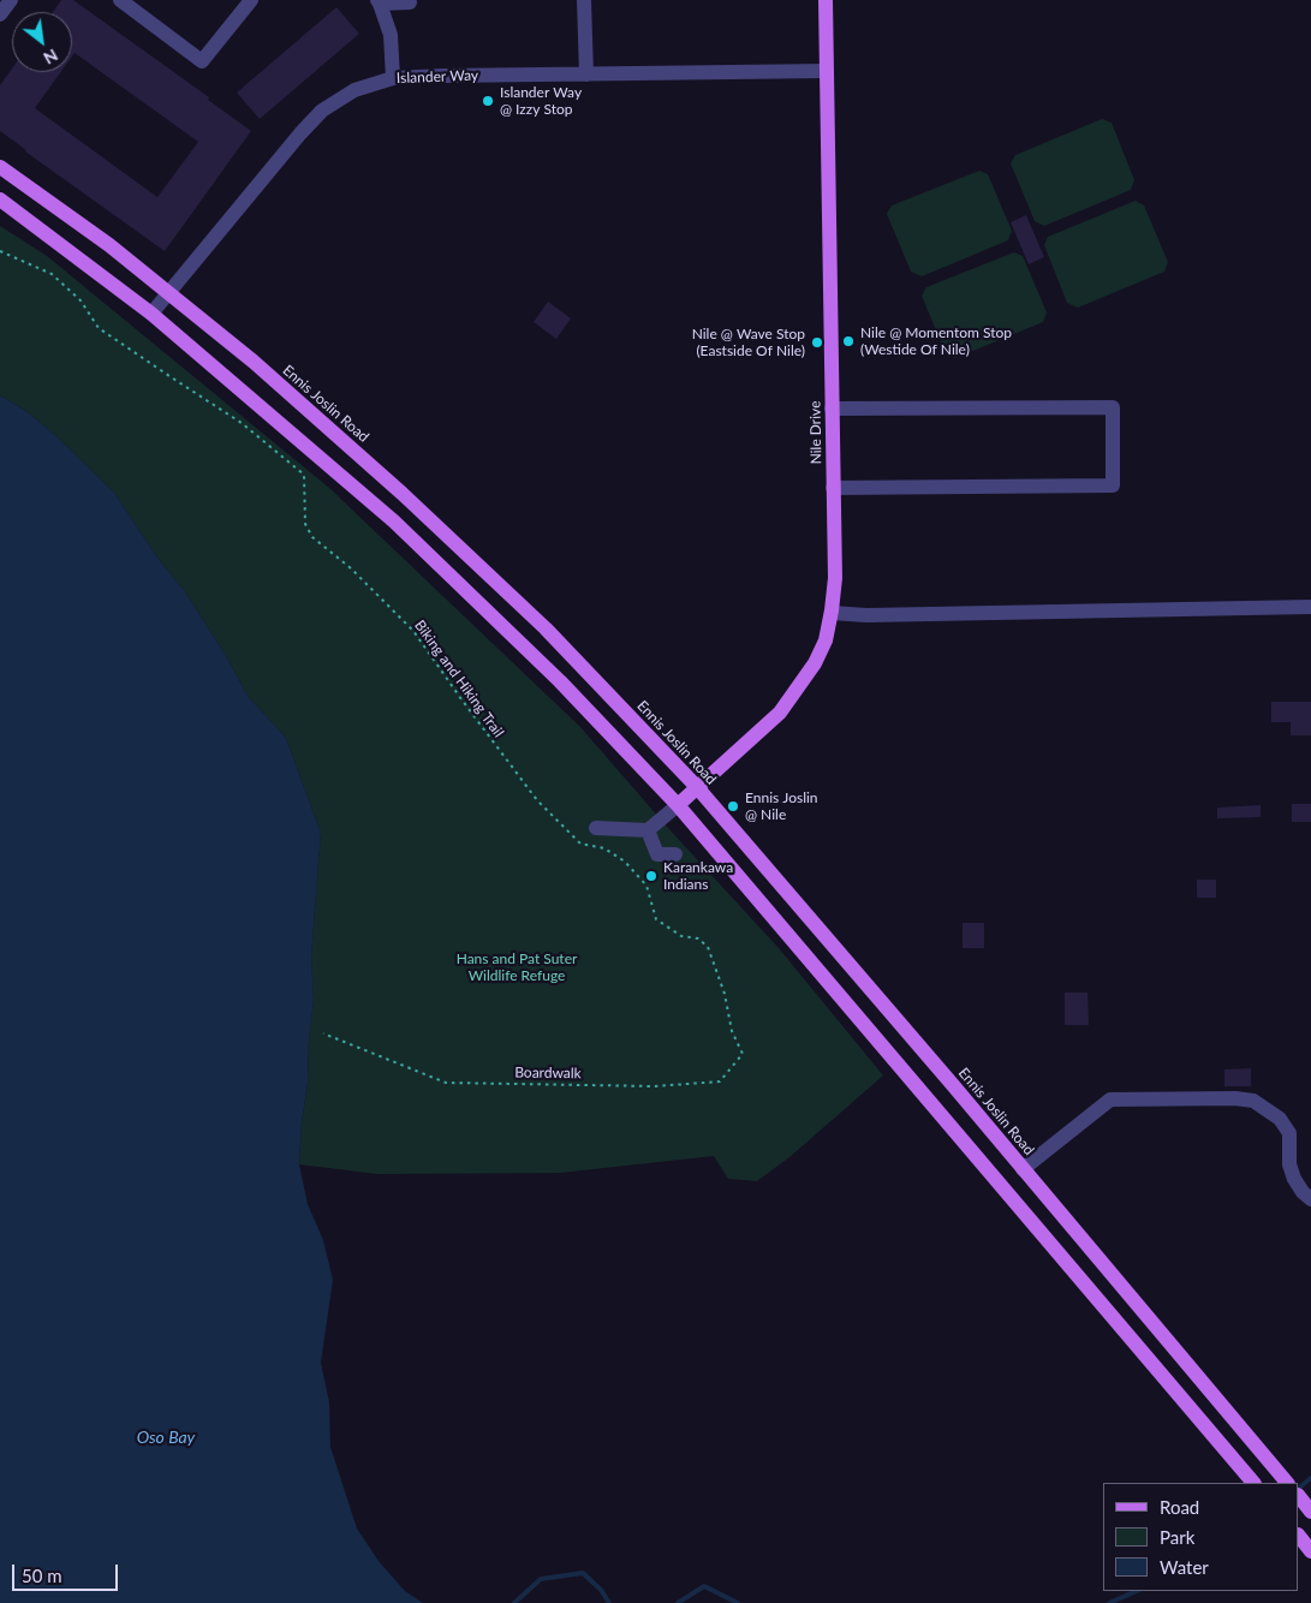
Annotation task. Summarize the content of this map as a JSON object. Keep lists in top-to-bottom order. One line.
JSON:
{"streets":{"main road":["Ennis Joslin Road","Nile Drive"],"street":["Islander Way"],"path":["Biking and Hiking Trail","Boardwalk"]},"crossings":[["Islander Way","Ennis Joslin Road"],["Islander Way","Nile Drive"],["Ennis Joslin Road","Nile Drive"],["Biking and Hiking Trail","Boardwalk"]],"water":["Oso Bay"],"parks":["Hans and Pat Suter Wildlife Refuge"],"places":["Islander Way @ Izzy Stop","Nile @ Momentom Stop (Westide Of Nile)","Nile @ Wave Stop (Eastside Of Nile)","Ennis Joslin @ Nile","Karankawa Indians"],"legend":["Road","Park","Water"],"scale_bar":"50 m","north":"bottom right"}
